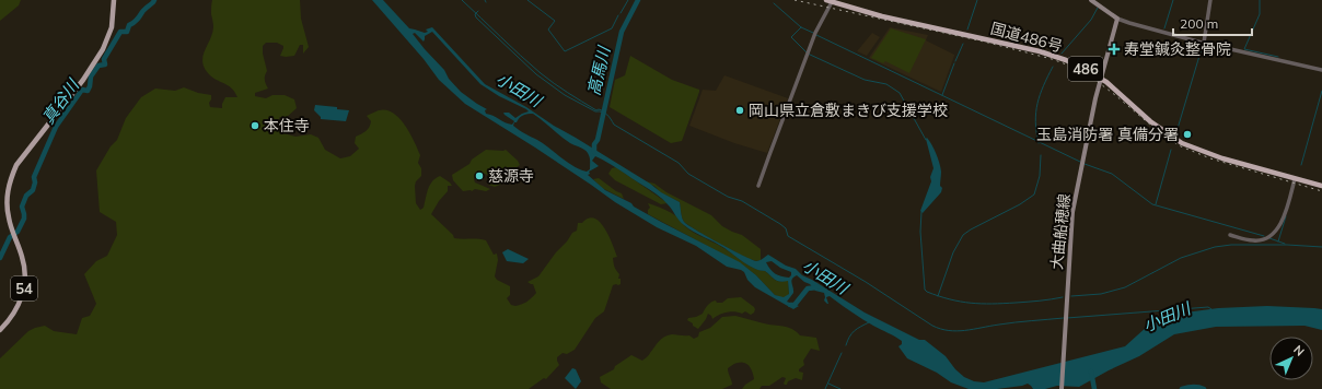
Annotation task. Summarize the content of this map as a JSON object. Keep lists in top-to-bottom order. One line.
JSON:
{"streets":{"highway":["国道486号","486"],"main road":["大曲船穂線","54"]},"crossings":[["国道486号","大曲船穂線"]],"water":["高馬川","小田川","真谷川"],"places":{"health":["寿堂鍼灸整骨院"],"other":["岡山県立倉敷まきび支援学校","本住寺","玉島消防署 真備分署","慈源寺"]},"scale_bar":"200 m","north":"top right"}
